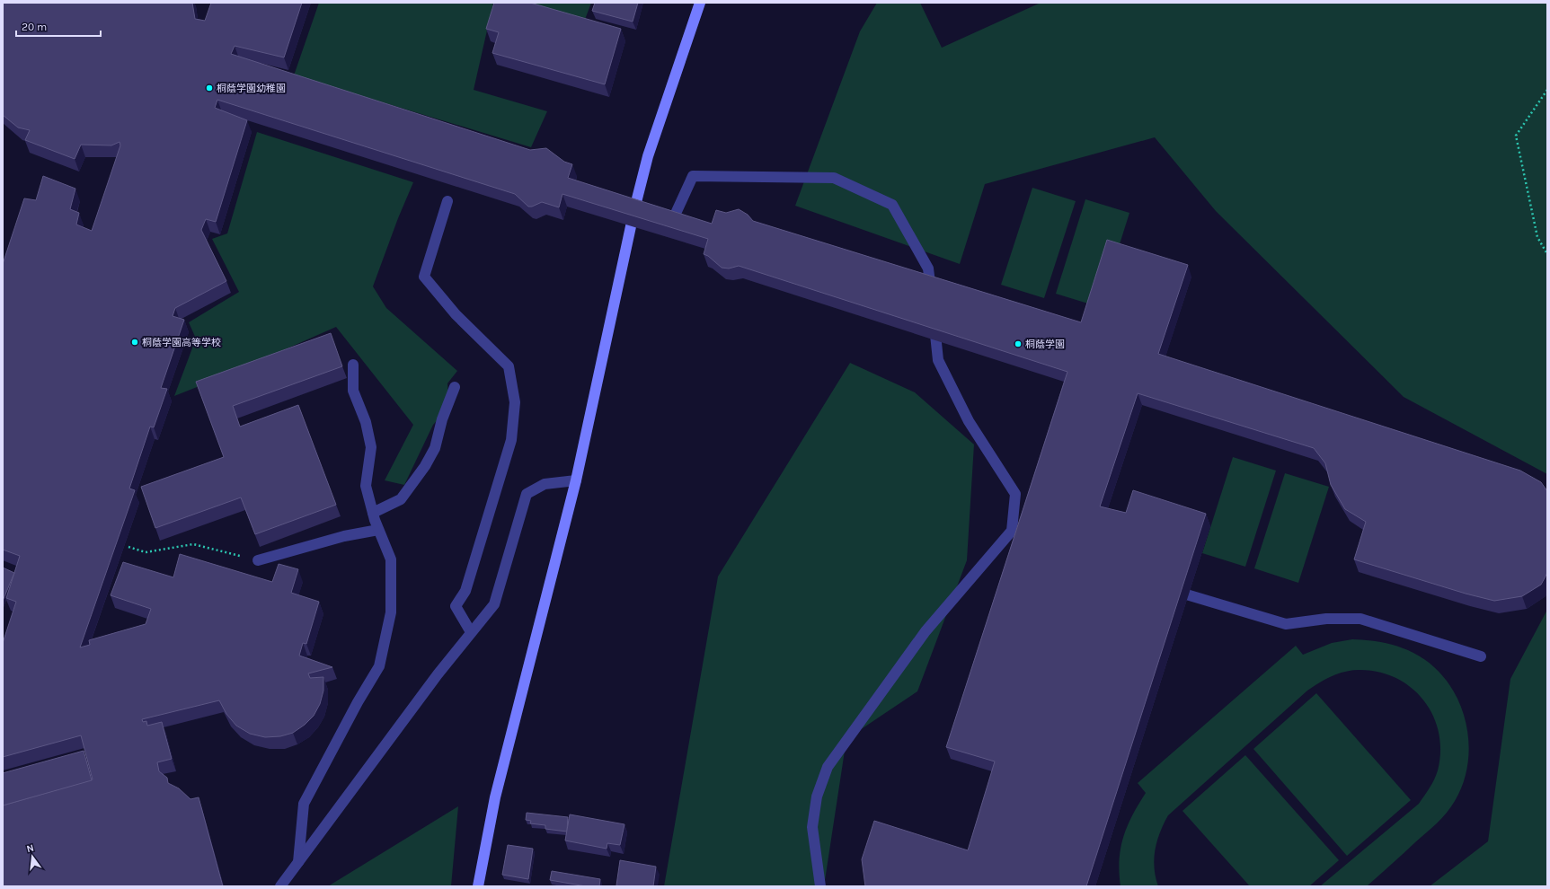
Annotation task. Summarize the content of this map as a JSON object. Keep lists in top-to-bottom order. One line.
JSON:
{"places":["桐蔭学園幼稚園","桐蔭学園高等学校","桐蔭学園"],"scale_bar":"20 m","north":"top"}
